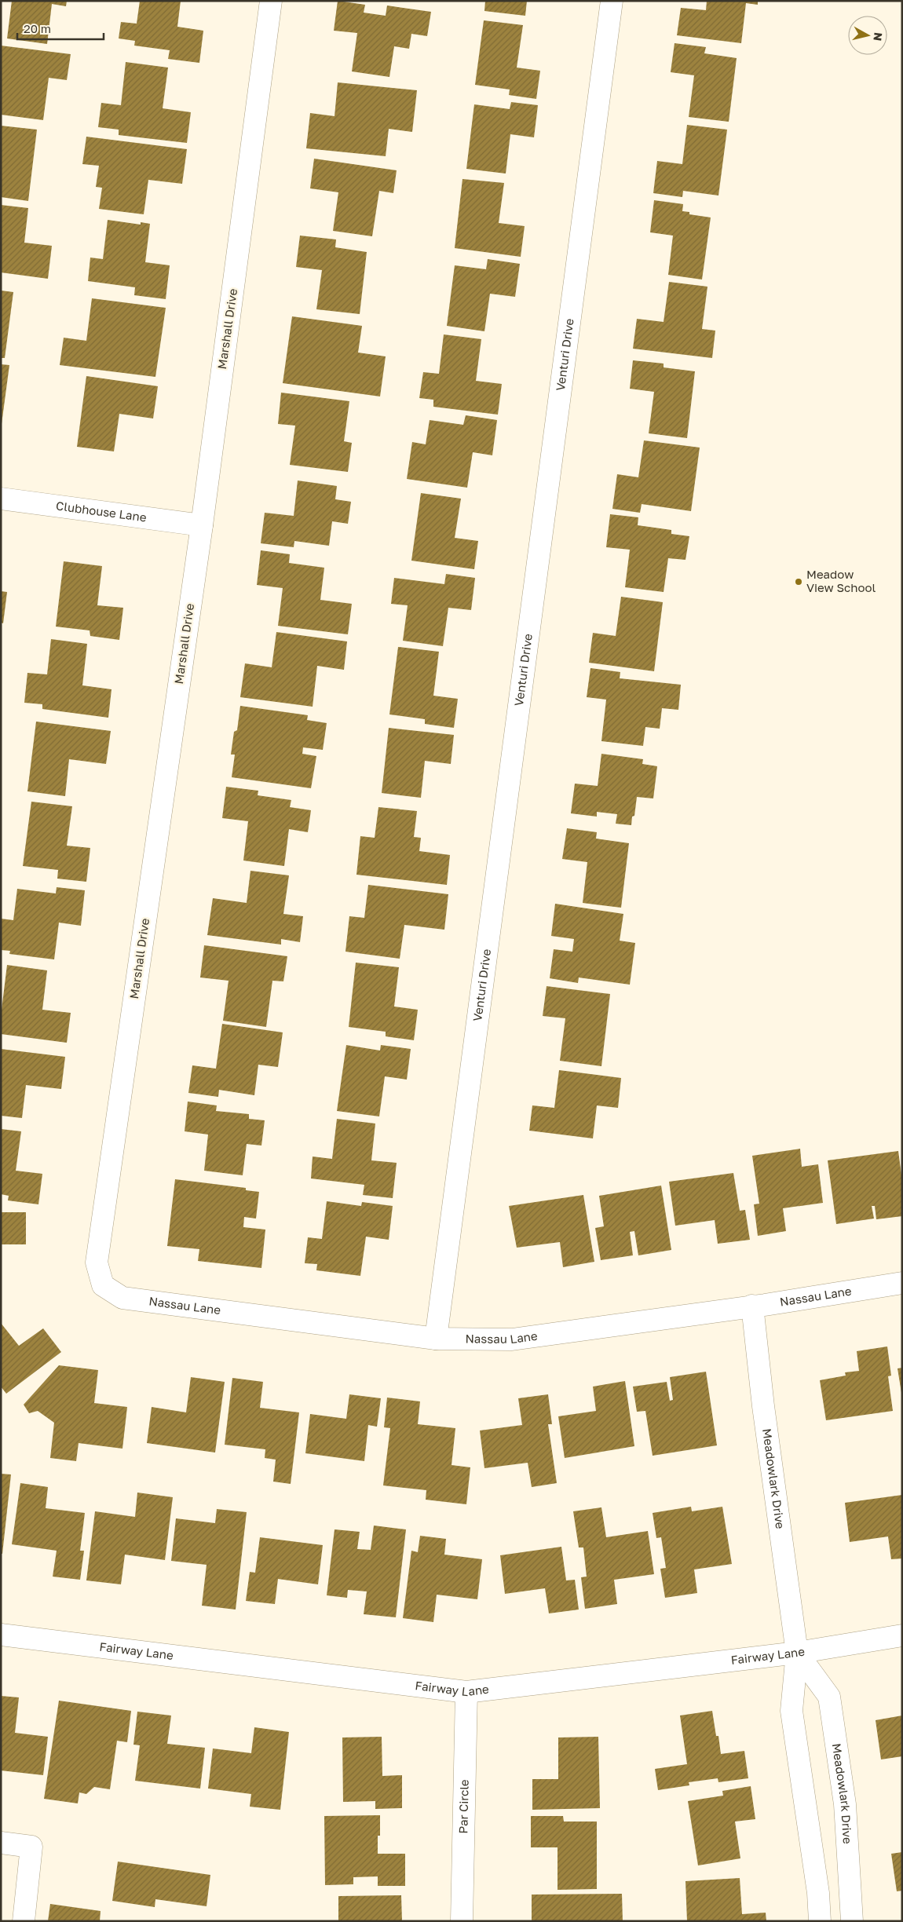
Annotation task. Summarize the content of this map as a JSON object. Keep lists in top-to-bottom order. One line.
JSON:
{"streets":{"street":["Marshall Drive","Venturi Drive","Clubhouse Lane","Nassau Lane","Meadowlark Drive","Fairway Lane","Par Circle"]},"crossings":[["Marshall Drive","Clubhouse Lane"],["Marshall Drive","Nassau Lane"],["Venturi Drive","Nassau Lane"],["Nassau Lane","Meadowlark Drive"],["Meadowlark Drive","Fairway Lane"],["Fairway Lane","Par Circle"]],"places":["Meadow View School"],"scale_bar":"20 m","north":"right"}
